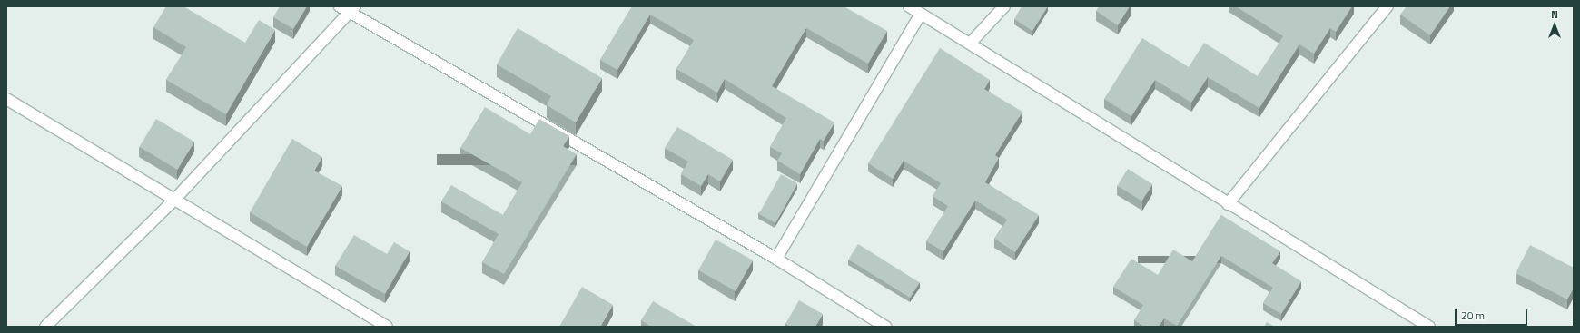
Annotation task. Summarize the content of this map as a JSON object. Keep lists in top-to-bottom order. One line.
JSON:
{"scale_bar":"20 m","north":"top"}
